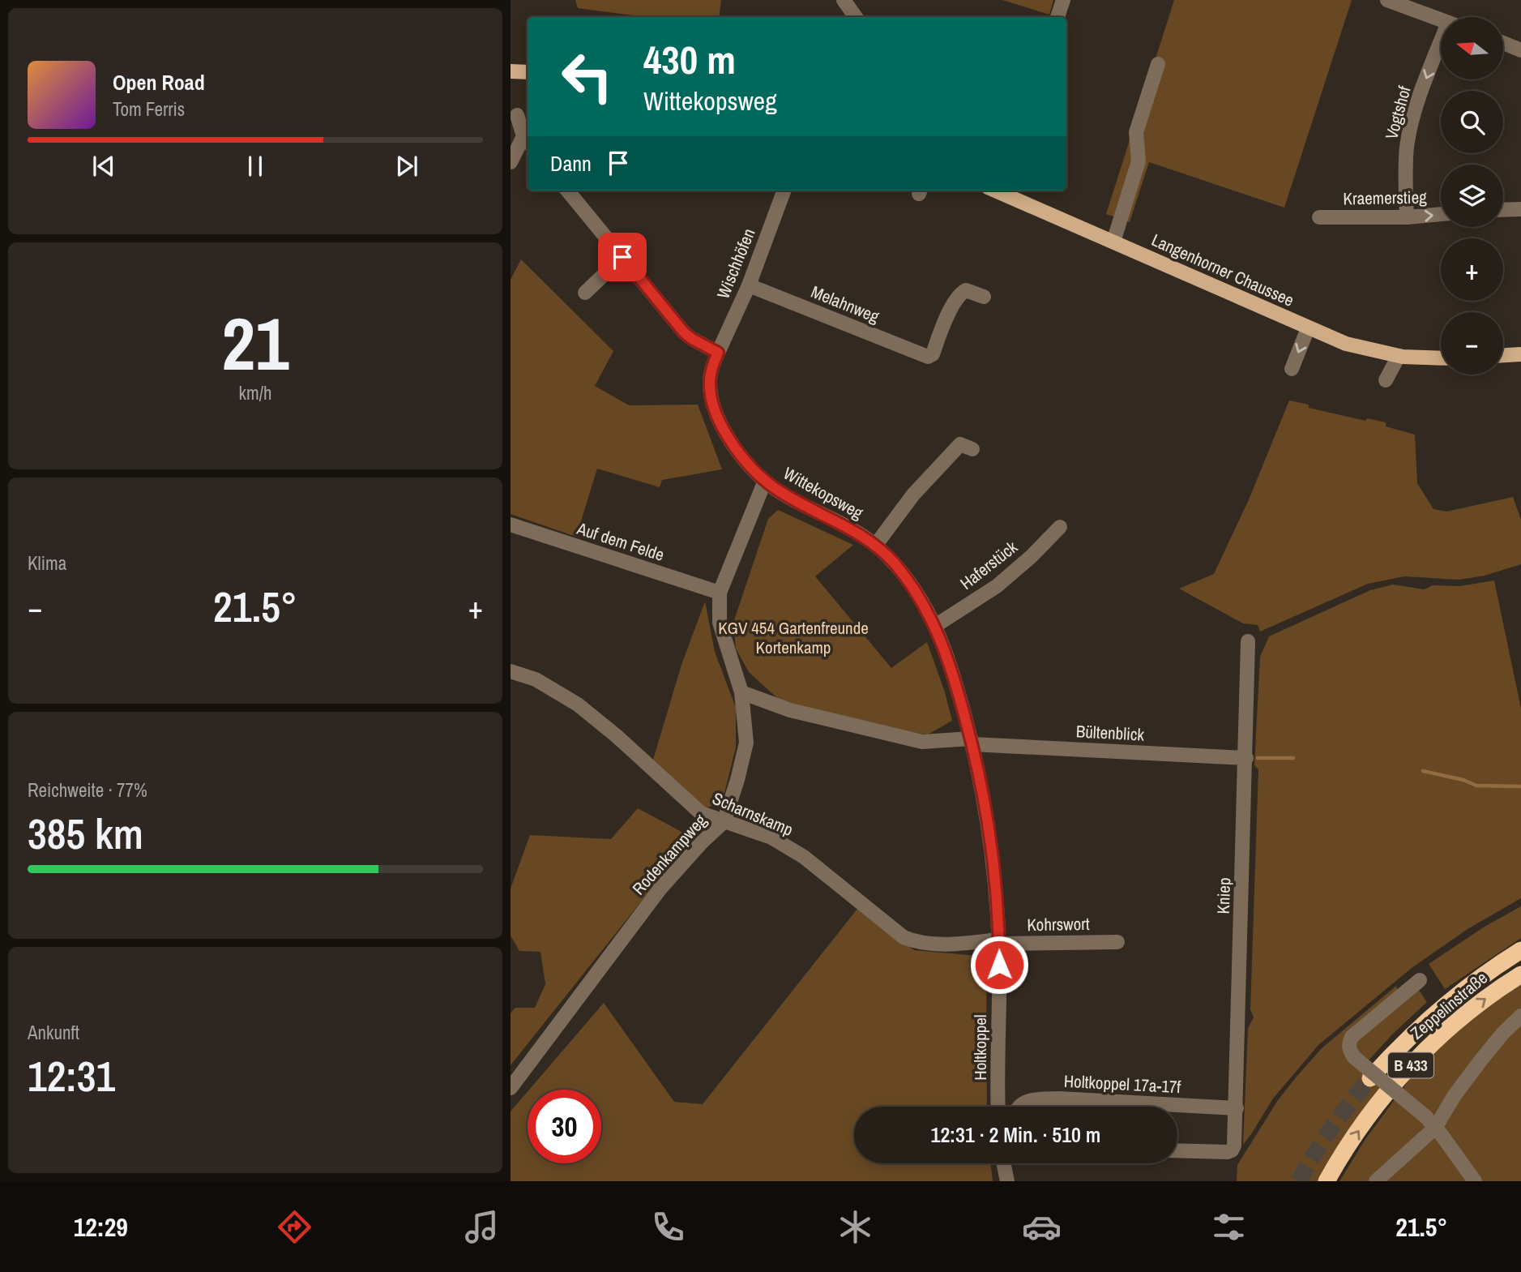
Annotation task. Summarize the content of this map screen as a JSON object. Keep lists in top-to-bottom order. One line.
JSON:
{"streets":{"highway":["Zeppelinstraße","B 433"],"main road":["Langenhorner Chaussee"],"street":["Vogtshof","Kraemerstieg","Wischhöfen","Melahnweg","Wittekopsweg","Auf dem Felde","Haferstück","Bültenblick","Scharnskamp","Rodenkampweg","Kniep","Kohrswort","Holtkoppel","Holtkoppel 17a-17f"]},"crossings":[["Vogtshof","Kraemerstieg"],["Wischhöfen","Melahnweg"],["Wischhöfen","Wittekopsweg"],["Wittekopsweg","Haferstück"],["Wittekopsweg","Bültenblick"],["Wittekopsweg","Scharnskamp"],["Wittekopsweg","Rodenkampweg"],["Wittekopsweg","Kohrswort"],["Wittekopsweg","Holtkoppel"],["Auf dem Felde","Rodenkampweg"],["Bültenblick","Rodenkampweg"],["Bültenblick","Kniep"],["Scharnskamp","Rodenkampweg"],["Scharnskamp","Kohrswort"],["Scharnskamp","Holtkoppel"],["Kniep","Holtkoppel 17a-17f"],["Kohrswort","Holtkoppel"]],"one_way":["Vogtshof"],"parks":["KGV 454 Gartenfreunde Kortenkamp"],"north":"left","page":{"map_buttons":["+","−"],"turn":["430 m","Wittekopsweg"],"song":["Open Road","Tom Ferris"],"then":"Dann","tile":[["21","km/h"],"Klima",["Reichweite · 77%","385 km"],["Ankunft","12:31"]],"heat":["−","21.5°","+"],"limit":"30","trip":"12:31 · 2 Min. · 510 m","tabs":["12:29","21.5°"]}}
